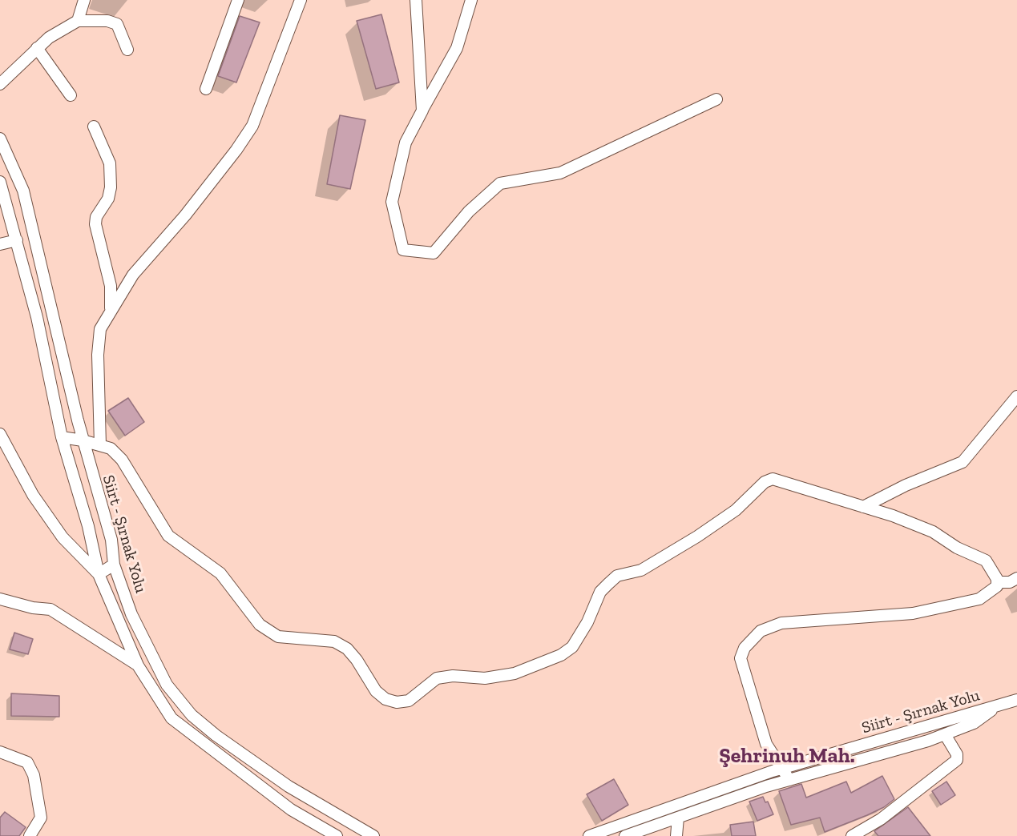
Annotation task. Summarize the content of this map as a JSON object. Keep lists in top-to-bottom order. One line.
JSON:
{"streets":{"street":["Siirt - Şırnak Yolu"]},"districts":["Şehrinuh Mah."]}
